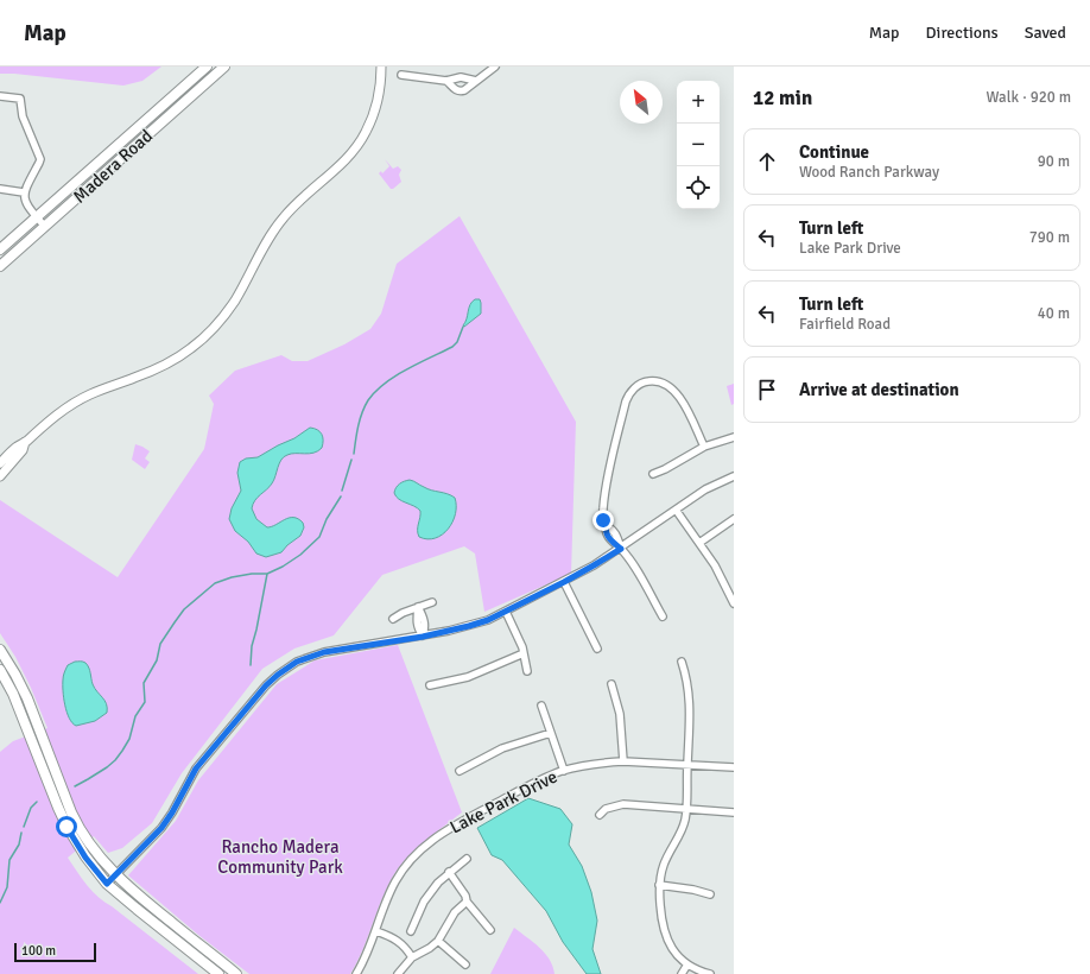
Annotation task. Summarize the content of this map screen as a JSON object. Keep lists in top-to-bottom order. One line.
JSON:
{"streets":{"main road":["Madera Road"],"street":["Lake Park Drive"]},"parks":["Rancho Madera Community Park"],"scale_bar":"100 m","north":"top left","page":{"header":"Map","nav":["Map","Directions","Saved"],"heading":["12 min","Walk · 920 m"],"map_buttons":["+","−"],"list":[["Continue","Wood Ranch Parkway","90 m"],["Turn left","Lake Park Drive","790 m"],["Turn left","Fairfield Road","40 m"],"Arrive at destination"],"scale":"100 m"}}
